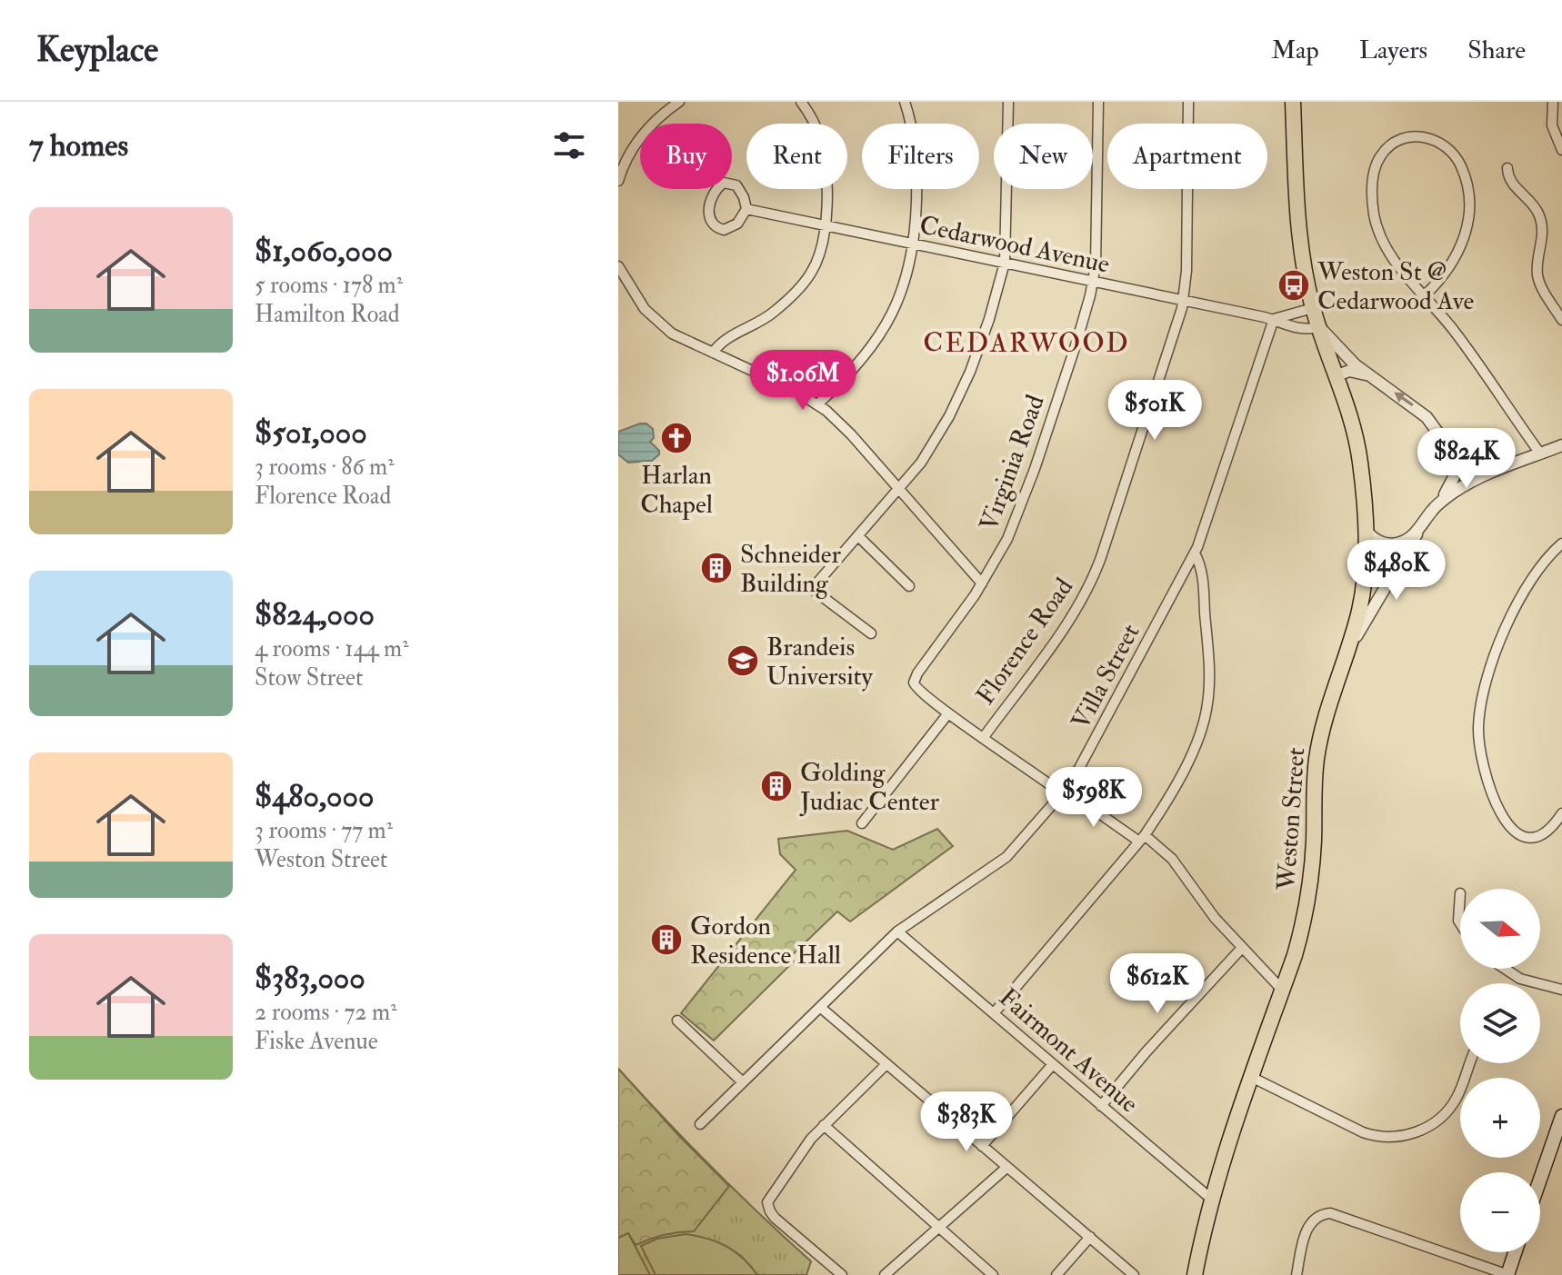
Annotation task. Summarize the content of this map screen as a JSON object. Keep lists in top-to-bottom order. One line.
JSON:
{"streets":{"main road":["Weston Street"],"street":["Cedarwood Avenue","Virginia Road","Florence Road","Villa Street","Fairmont Avenue"]},"crossings":[["Cedarwood Avenue","Virginia Road"],["Cedarwood Avenue","Florence Road"],["Cedarwood Avenue","Villa Street"],["Cedarwood Avenue","Weston Street"],["Villa Street","Fairmont Avenue"],["Weston Street","Fairmont Avenue"]],"districts":["CEDARWOOD"],"places":{"bus stop":["Weston St @ Cedarwood Ave"],"church":["Harlan Chapel"],"building":["Schneider Building","Golding Judiac Center","Gordon Residence Hall"],"school or university":["Brandeis University"]},"north":"right","page":{"header":"Keyplace","nav":["Map","Layers","Share"],"heading":"7 homes","chip":["Buy","Rent","Filters","New","Apartment"],"list":[{"name":"$1,060,000","note":"5 rooms · 178 m² · Hamilton Road"},{"name":"$501,000","note":"3 rooms · 86 m² · Florence Road"},{"name":"$824,000","note":"4 rooms · 144 m² · Stow Street"},{"name":"$480,000","note":"3 rooms · 77 m² · Weston Street"},{"name":"$383,000","note":"2 rooms · 72 m² · Fiske Avenue"}],"price":["$1.06M","$501K","$824K","$480K","$598K","$612K","$383K"],"map_buttons":["+","−"]}}
